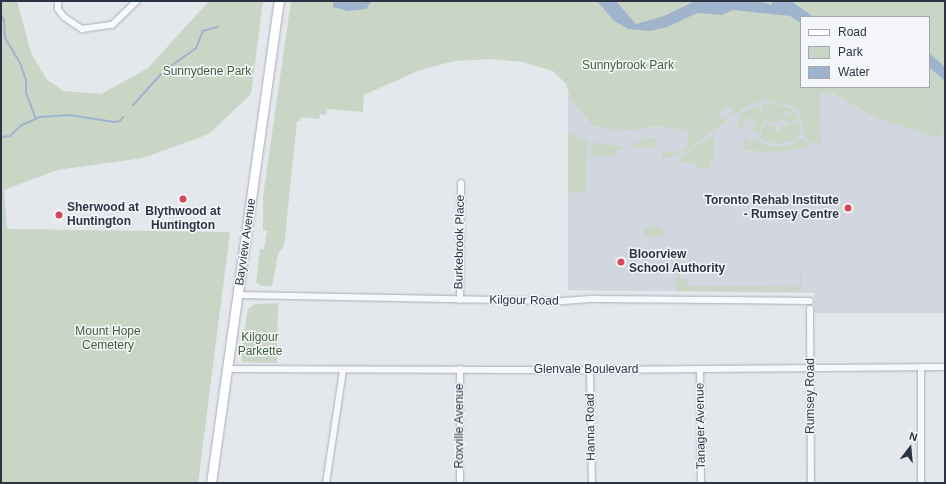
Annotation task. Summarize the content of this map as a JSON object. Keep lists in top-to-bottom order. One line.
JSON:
{"streets":{"main road":["Bayview Avenue"],"street":["Burkebrook Place","Kilgour Road","Glenvale Boulevard","Rumsey Road","Roxville Avenue","Tanager Avenue","Hanna Road"]},"crossings":[["Bayview Avenue","Kilgour Road"],["Bayview Avenue","Glenvale Boulevard"],["Burkebrook Place","Kilgour Road"],["Glenvale Boulevard","Rumsey Road"],["Glenvale Boulevard","Roxville Avenue"],["Glenvale Boulevard","Tanager Avenue"],["Glenvale Boulevard","Hanna Road"]],"parks":["Sunnybrook Park","Sunnydene Park","Mount Hope Cemetery","Kilgour Parkette"],"places":["Blythwood at Huntington","Toronto Rehab Institute - Rumsey Centre","Sherwood at Huntington","Bloorview School Authority"],"legend":["Road","Park","Water"],"north":"top"}
